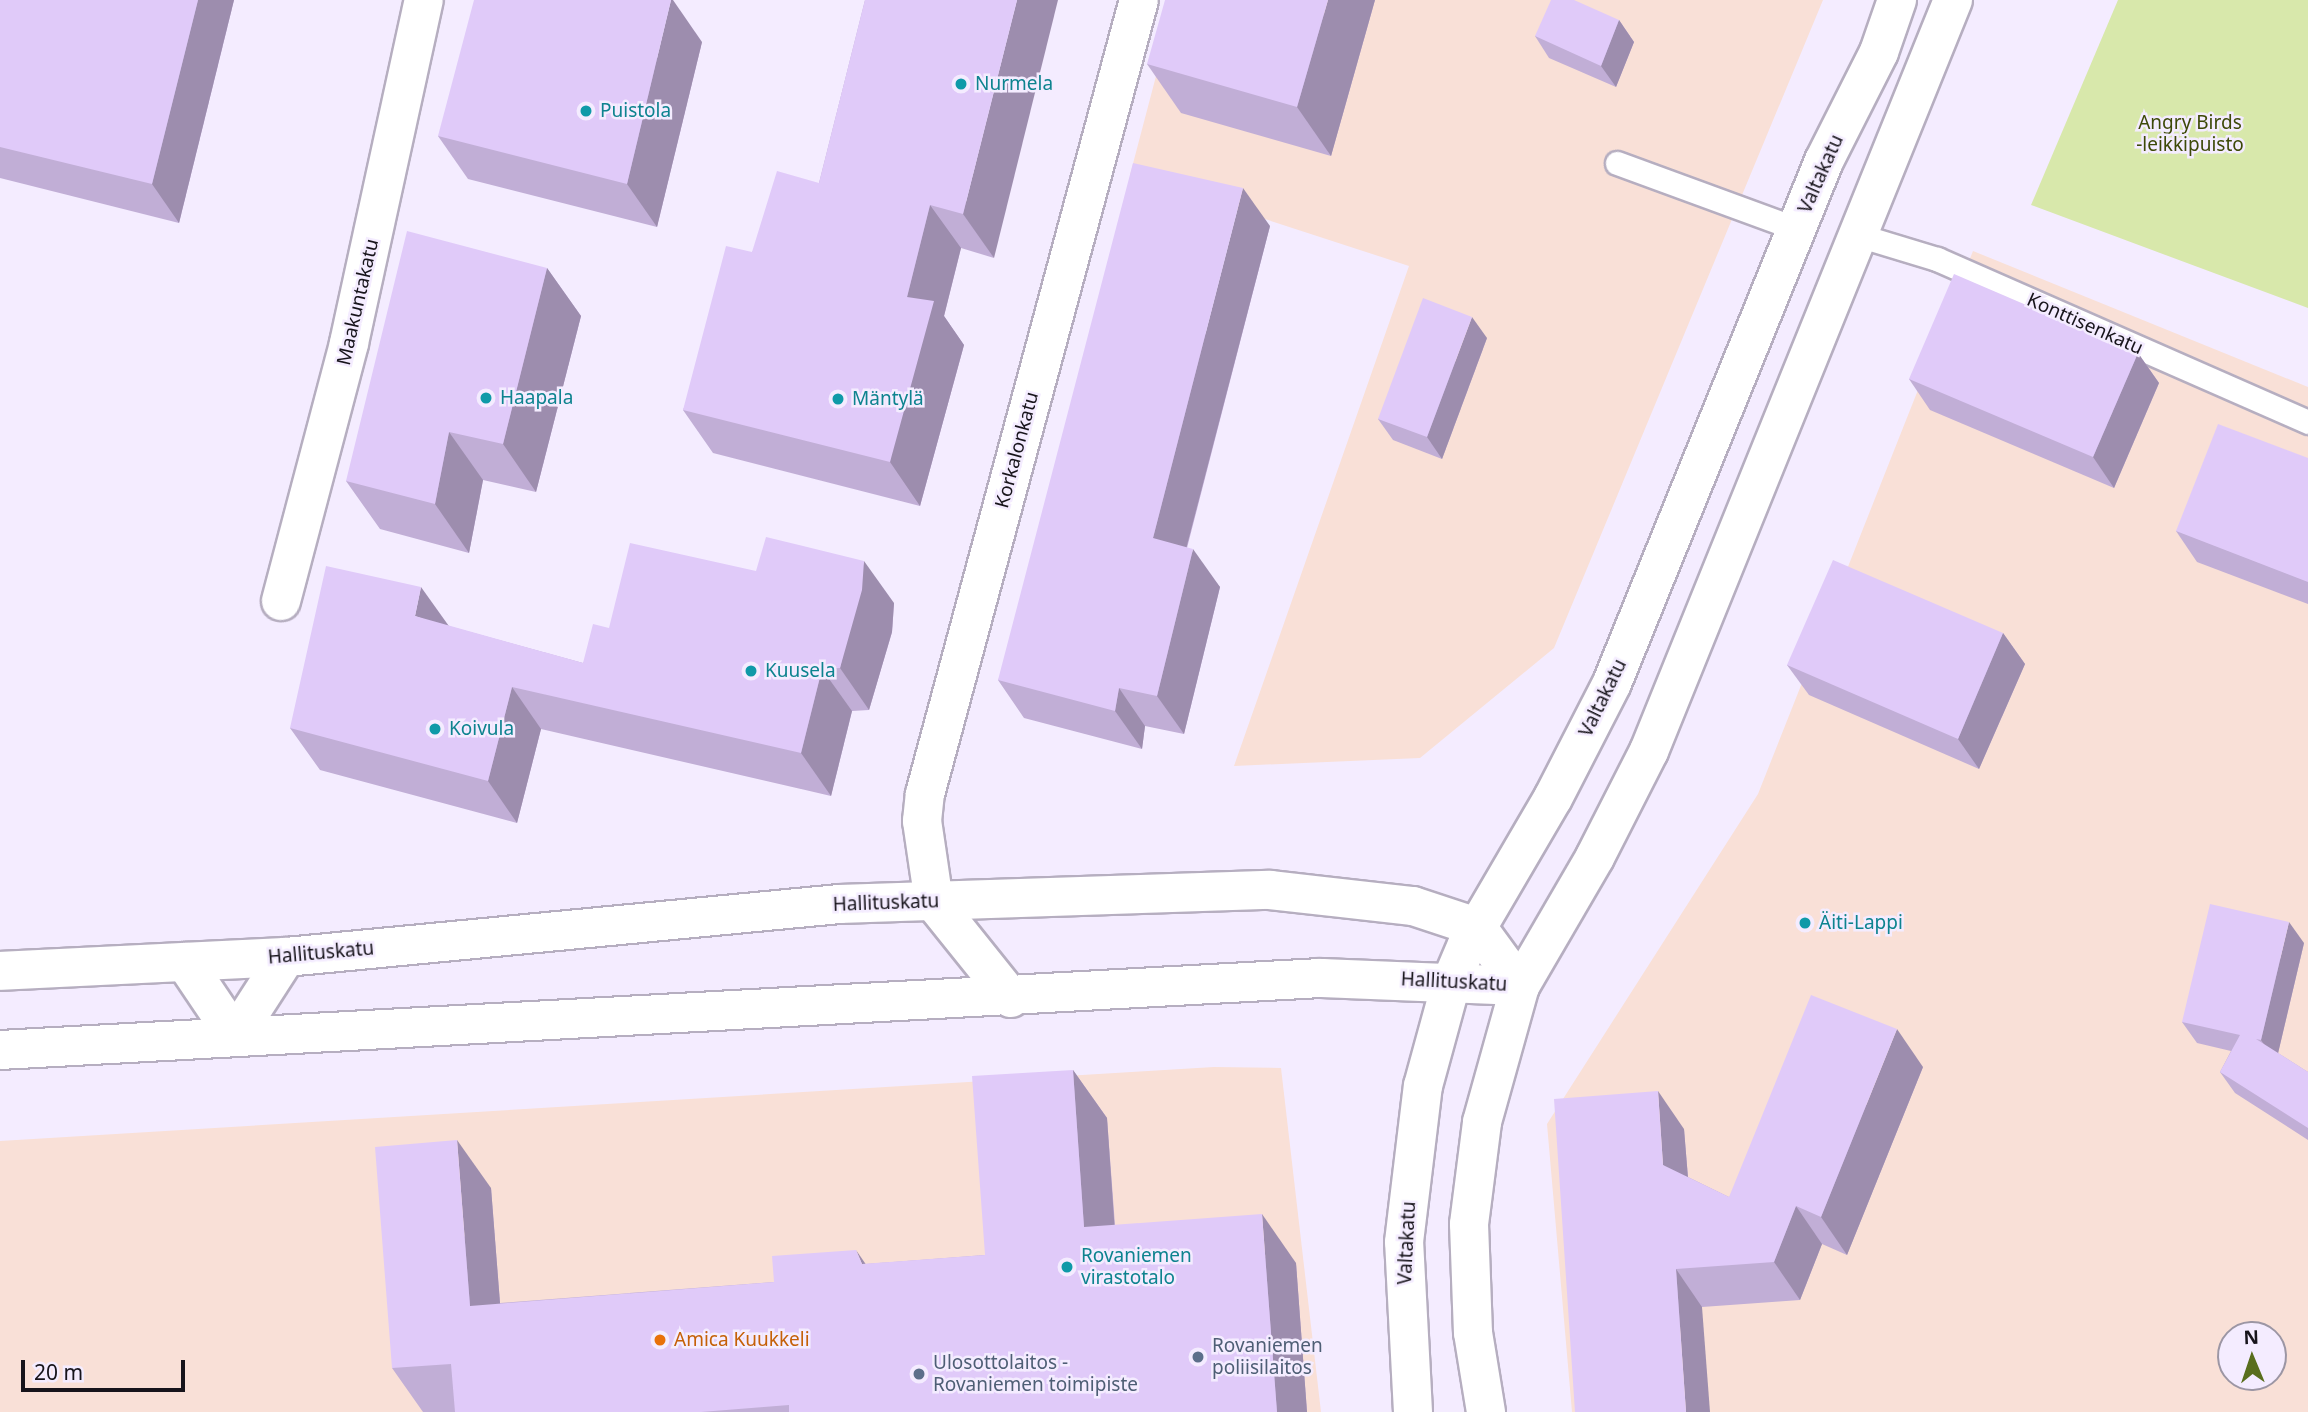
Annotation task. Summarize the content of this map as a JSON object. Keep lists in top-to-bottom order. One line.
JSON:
{"streets":{"street":["Valtakatu","Maakuntakatu","Korkalonkatu","Hallituskatu"],"lane":["Konttisenkatu"]},"crossings":[["Valtakatu","Hallituskatu"],["Korkalonkatu","Hallituskatu"]],"parks":["Angry Birds -leikkipuisto"],"places":["Nurmela","Puistola","Haapala","Mäntylä","Kuusela","Koivula","Äiti-Lappi","Rovaniemen virastotalo","Amica Kuukkeli","Rovaniemen poliisilaitos","Ulosottolaitos - Rovaniemen toimipiste"],"scale_bar":"20 m","north":"top"}
